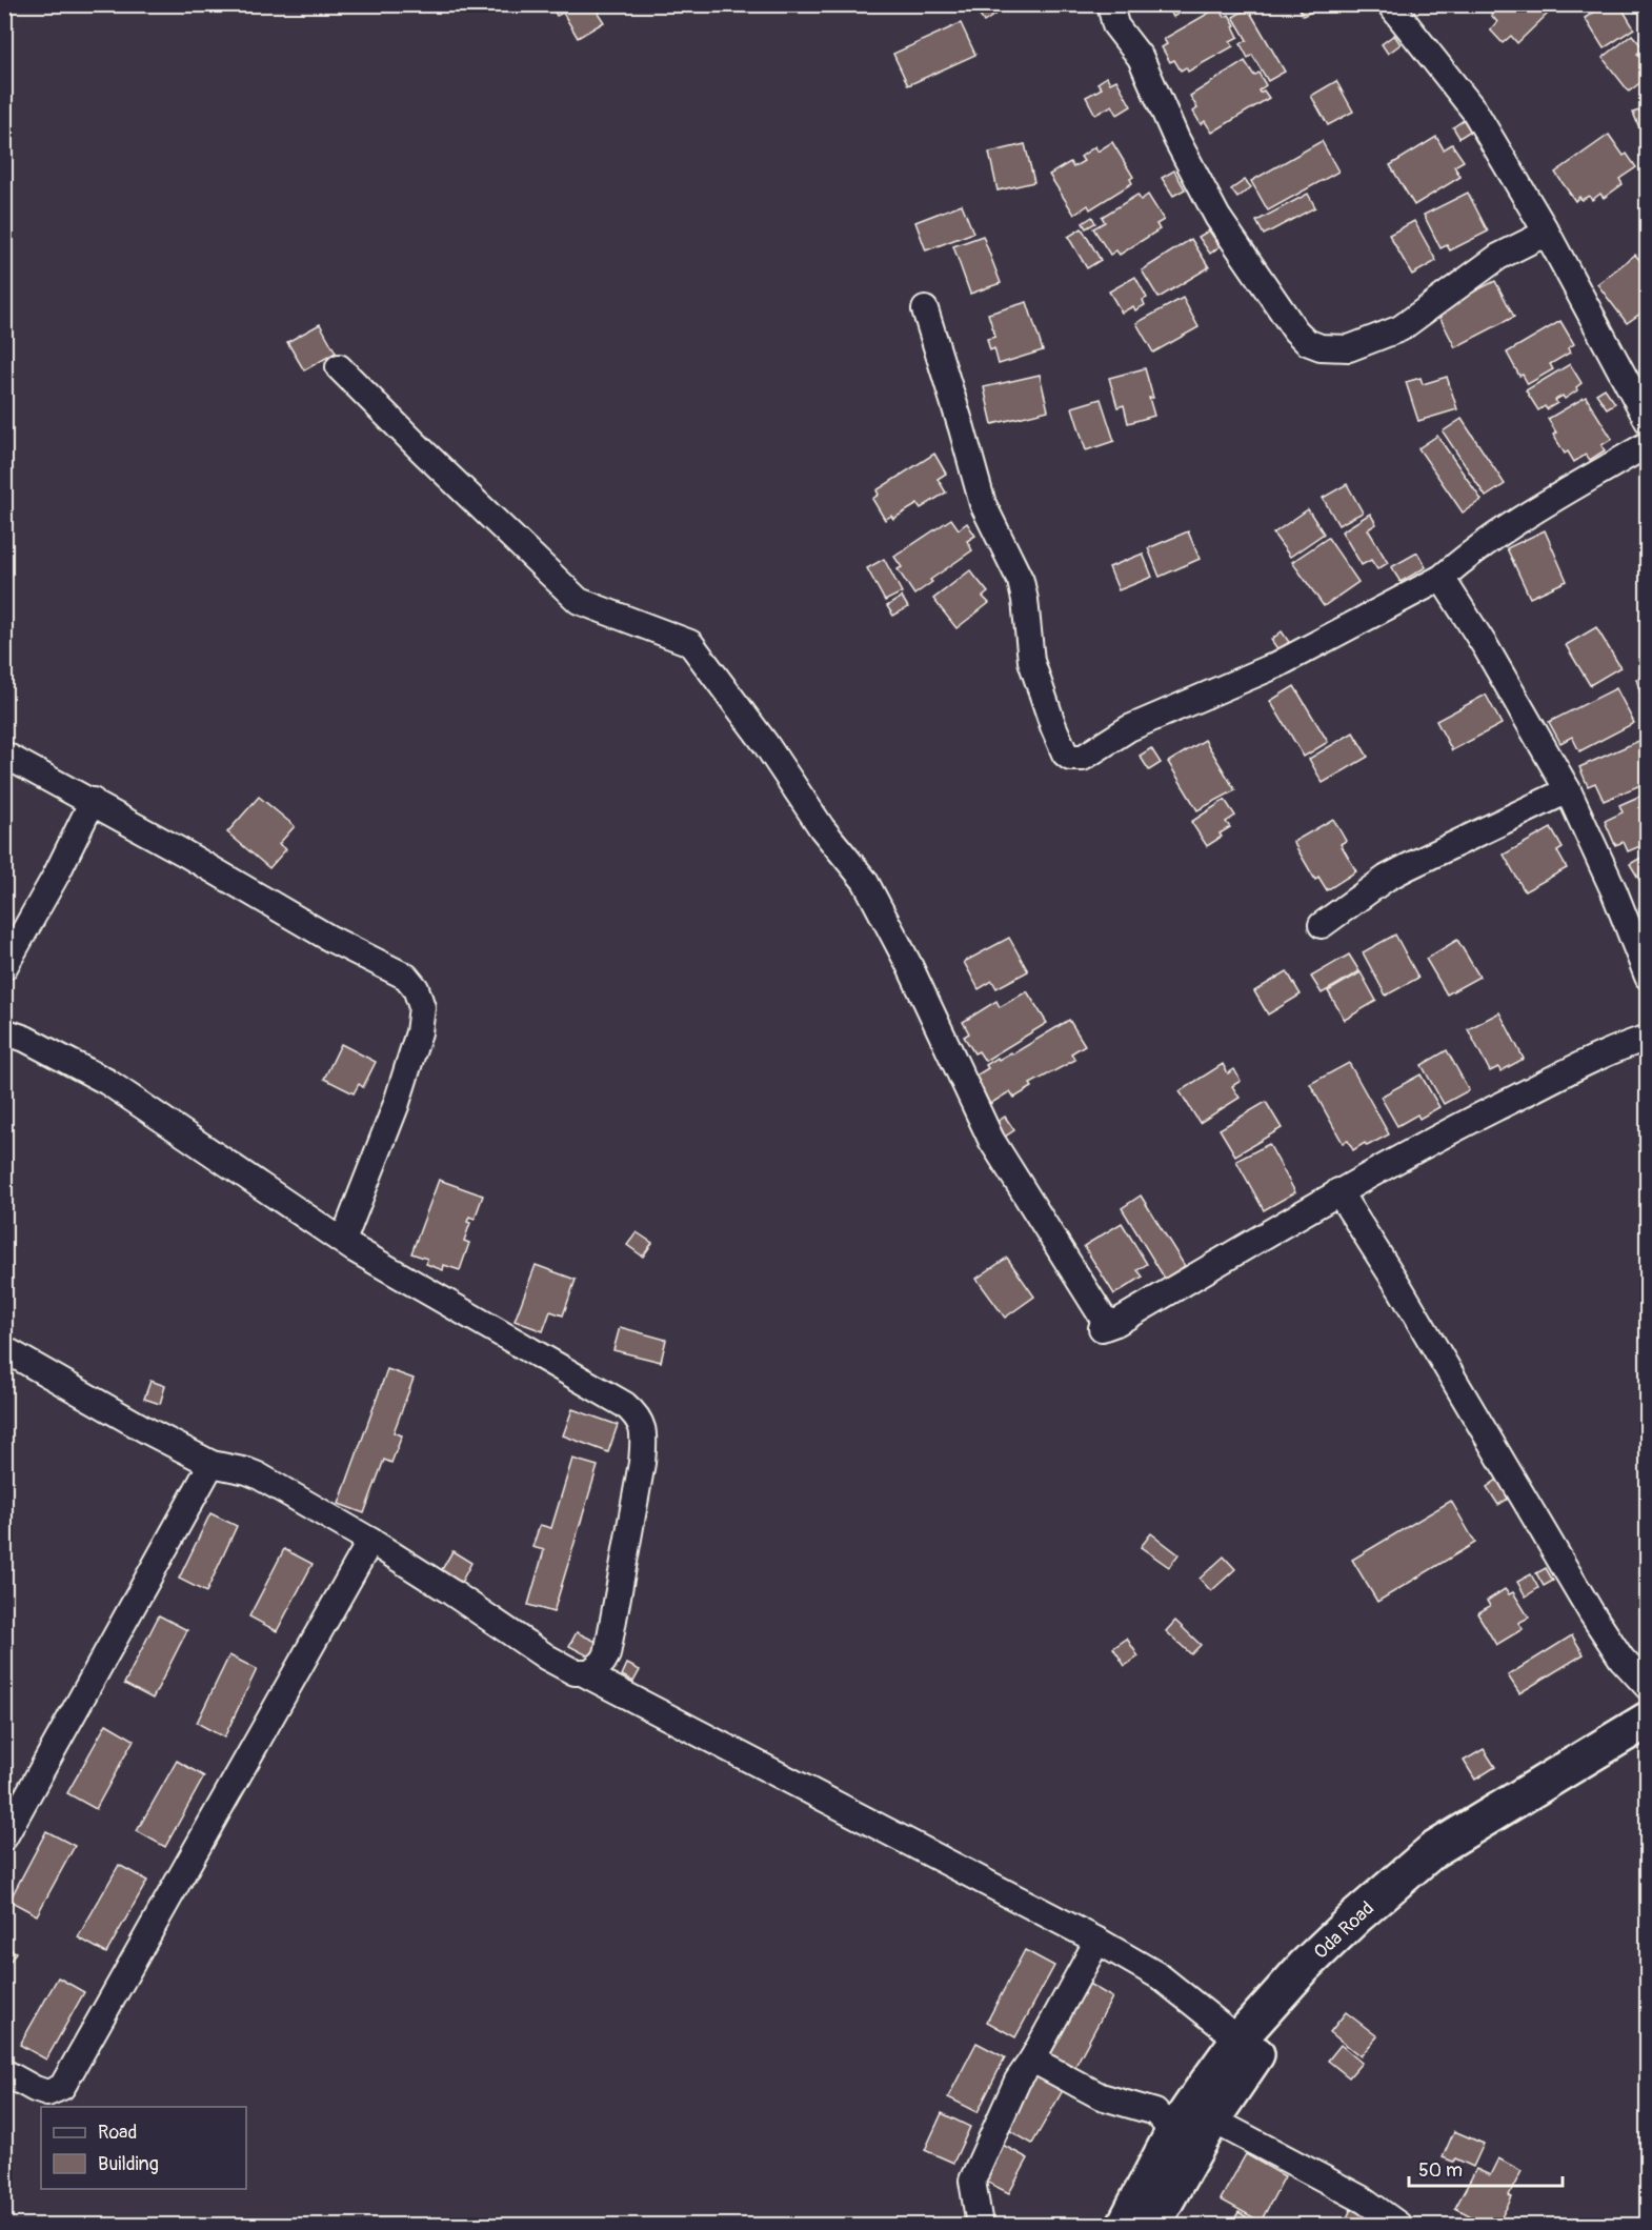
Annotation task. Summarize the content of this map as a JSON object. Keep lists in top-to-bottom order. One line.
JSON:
{"streets":{"street":["Oda Road"]},"legend":["Road","Building"],"scale_bar":"50 m"}
